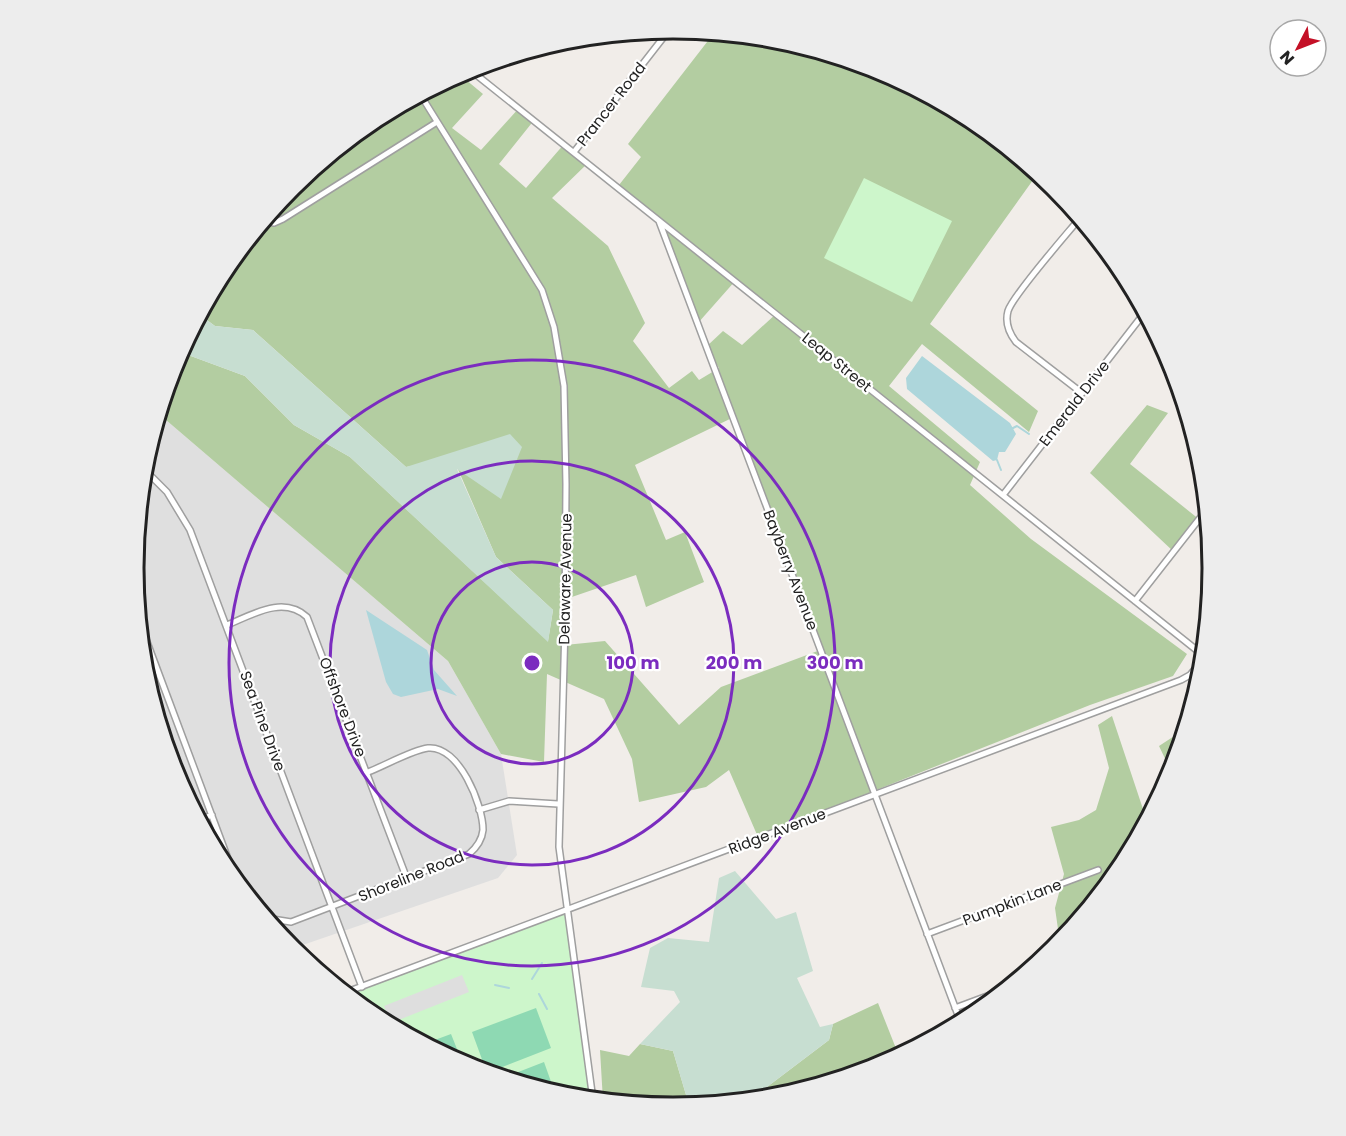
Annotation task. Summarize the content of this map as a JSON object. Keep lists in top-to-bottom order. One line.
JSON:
{"streets":{"street":["Prancer Road","Leap Street","Emerald Drive","Bayberry Avenue","Delaware Avenue","Offshore Drive","Sea Pine Drive","Ridge Avenue","Shoreline Road","Pumpkin Lane"]},"crossings":[["Prancer Road","Leap Street"],["Leap Street","Emerald Drive"],["Leap Street","Bayberry Avenue"],["Bayberry Avenue","Ridge Avenue"],["Bayberry Avenue","Pumpkin Lane"],["Delaware Avenue","Ridge Avenue"],["Offshore Drive","Sea Pine Drive"],["Offshore Drive","Shoreline Road"],["Sea Pine Drive","Ridge Avenue"],["Sea Pine Drive","Shoreline Road"]],"north":"bottom left","rings":["100 m","200 m","300 m"]}
